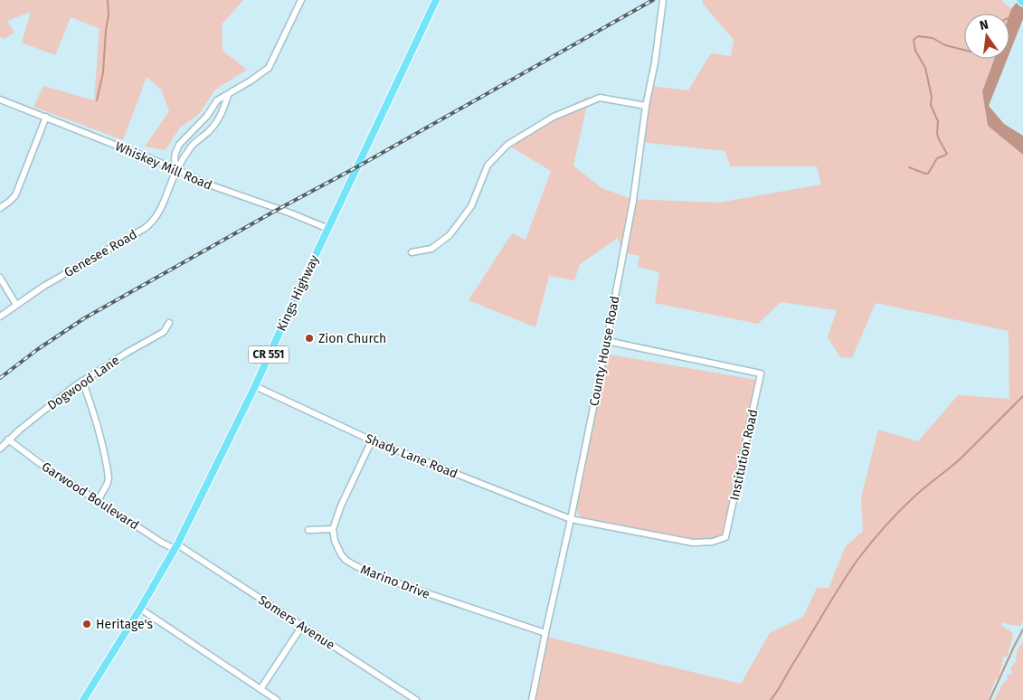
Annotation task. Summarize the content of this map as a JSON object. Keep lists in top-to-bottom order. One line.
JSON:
{"streets":{"main road":["Kings Highway","CR 551"],"street":["Whiskey Mill Road","Genesee Road","County House Road","Dogwood Lane","Institution Road","Shady Lane Road","Garwood Boulevard","Marino Drive","Somers Avenue"]},"crossings":[["Whiskey Mill Road","Genesee Road"],["Whiskey Mill Road","Kings Highway"],["Kings Highway","Shady Lane Road"],["Kings Highway","Garwood Boulevard"],["Kings Highway","Somers Avenue"],["County House Road","Institution Road"],["County House Road","Shady Lane Road"],["County House Road","Marino Drive"],["Dogwood Lane","Garwood Boulevard"],["Institution Road","Shady Lane Road"],["Garwood Boulevard","Somers Avenue"]],"places":["Zion Church","Heritage's"],"north":"top"}
